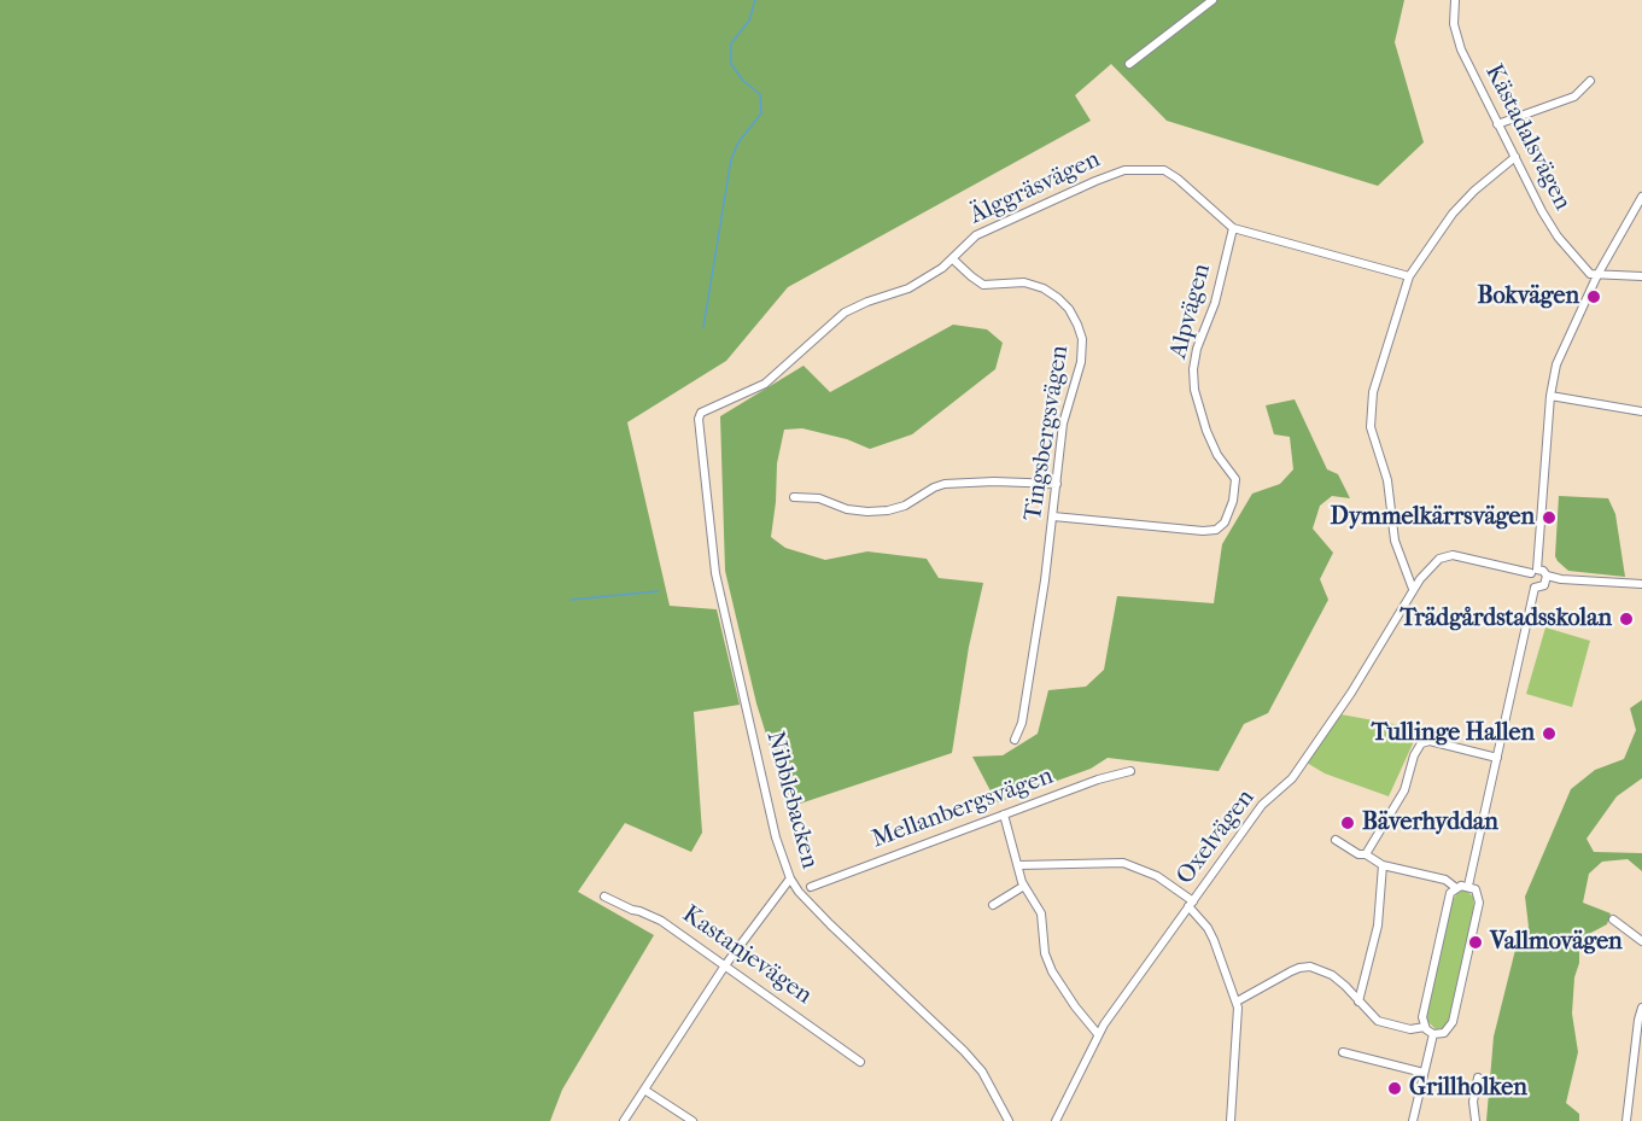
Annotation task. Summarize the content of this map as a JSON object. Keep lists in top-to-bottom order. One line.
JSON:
{"streets":{"street":["Kästadalsvägen","Älggräsvägen","Alpvägen","Tingsbergsvägen","Nibblebacken","Mellanbergsvägen","Oxelvägen","Kastanjevägen"]},"crossings":[["Älggräsvägen","Alpvägen"],["Älggräsvägen","Tingsbergsvägen"],["Älggräsvägen","Nibblebacken"],["Alpvägen","Tingsbergsvägen"]],"places":["Bokvägen","Dymmelkärrsvägen","Trädgårdstadsskolan","Tullinge Hallen","Bäverhyddan","Vallmovägen","Grillholken"]}
